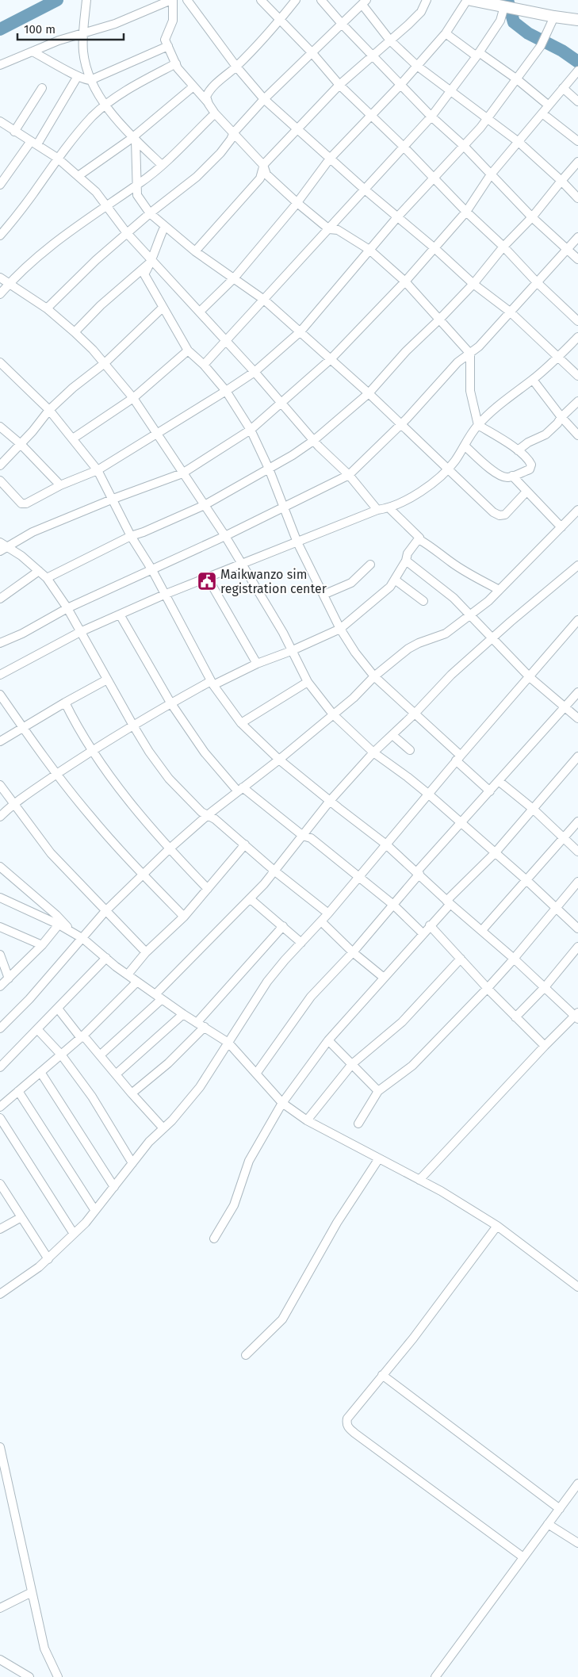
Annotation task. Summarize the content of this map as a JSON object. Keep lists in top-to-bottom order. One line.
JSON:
{"places":{"public building":["Maikwanzo sim registration center"]},"scale_bar":"100 m"}
